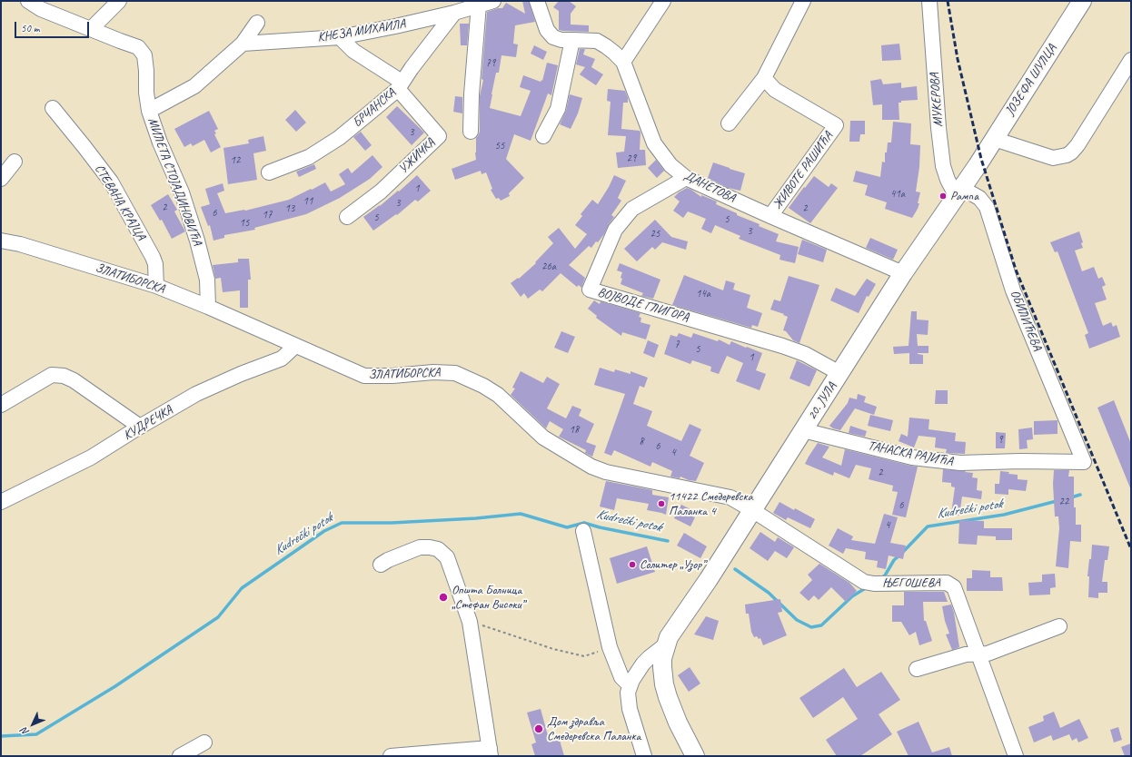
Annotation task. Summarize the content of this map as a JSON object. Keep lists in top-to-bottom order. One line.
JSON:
{"streets":{"main road":["ЈОЗЕФА ШУЛЦА","20. ЈУЛА"],"street":["КНЕЗА МИХАИЛА","МУКЕРОВА","БРЧАНСКА","УЖИЧКА","ЖИВОТЕ РАШИЋА","МИЛЕТА СТОЈАДИНОВИЋА","ДАНЕТОВА","СТЕВАНА КРАЈЦА","ЗЛАТИБОРСКА","ВОЈВОДЕ ГЛИГОРА","ОБИЛИЋЕВА","КУДРЕЧКА","ТАНАСКА РАЈИЋА","ЊЕГОШЕВА"]},"crossings":[["КНЕЗА МИХАИЛА","БРЧАНСКА"],["ЈОЗЕФА ШУЛЦА","20. ЈУЛА"],["МУКЕРОВА","ОБИЛИЋЕВА"],["МУКЕРОВА","20. ЈУЛА"],["БРЧАНСКА","УЖИЧКА"],["ЖИВОТЕ РАШИЋА","ДАНЕТОВА"],["МИЛЕТА СТОЈАДИНОВИЋА","ЗЛАТИБОРСКА"],["ДАНЕТОВА","ВОЈВОДЕ ГЛИГОРА"],["ДАНЕТОВА","20. ЈУЛА"],["СТЕВАНА КРАЈЦА","ЗЛАТИБОРСКА"],["ЗЛАТИБОРСКА","20. ЈУЛА"],["ЗЛАТИБОРСКА","КУДРЕЧКА"],["ЗЛАТИБОРСКА","ЊЕГОШЕВА"],["ВОЈВОДЕ ГЛИГОРА","20. ЈУЛА"],["ОБИЛИЋЕВА","20. ЈУЛА"],["ОБИЛИЋЕВА","ТАНАСКА РАЈИЋА"],["20. ЈУЛА","ТАНАСКА РАЈИЋА"],["20. ЈУЛА","ЊЕГОШЕВА"]],"water":["Kudrečki potok"],"places":["Рампа","11422 Смедеревска Паланка 4","Солитер „Узор”","Општа Болница „Стефан Високи”","Дом здравља Смедеревска Паланка"],"house_numbers":["79","3","55","29","12","1","41a","11","3","2","13","2","6","17","5","5","15","3","25","26a","14a","7","5","1","18","9","8","6","4","2","22","6","4"],"scale_bar":"50 m","north":"bottom left"}
